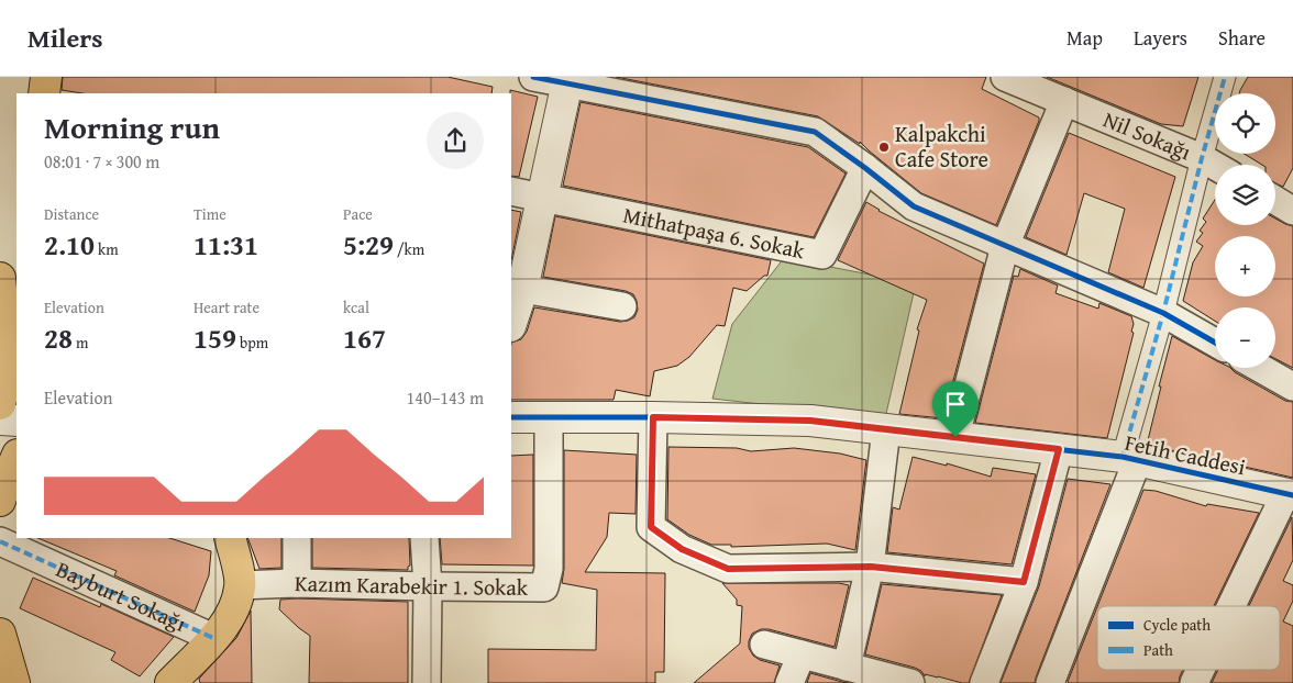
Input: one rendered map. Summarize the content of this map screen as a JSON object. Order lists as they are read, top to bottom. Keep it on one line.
{"streets":{"street":["Nil Sokağı","Mithatpaşa 6. Sokak","Fetih Caddesi","Kazım Karabekir 1. Sokak","Bayburt Sokağı"]},"crossings":[["Fetih Caddesi","Kazım Karabekir 1. Sokak"]],"places":["Kalpakchi Cafe Store"],"legend":["Cycle path","Path"],"page":{"header":"Milers","nav":["Map","Layers","Share"],"map_buttons":["+","−"],"heading":["Morning run","08:01 · 7 × 300 m"],"stats":[["Distance","2.10 km"],["Time","11:31"],["Pace","5:29 /km"],["Elevation","28 m"],["Heart rate","159 bpm"],["kcal","167"]],"chart":["Elevation","140–143 m"]}}
